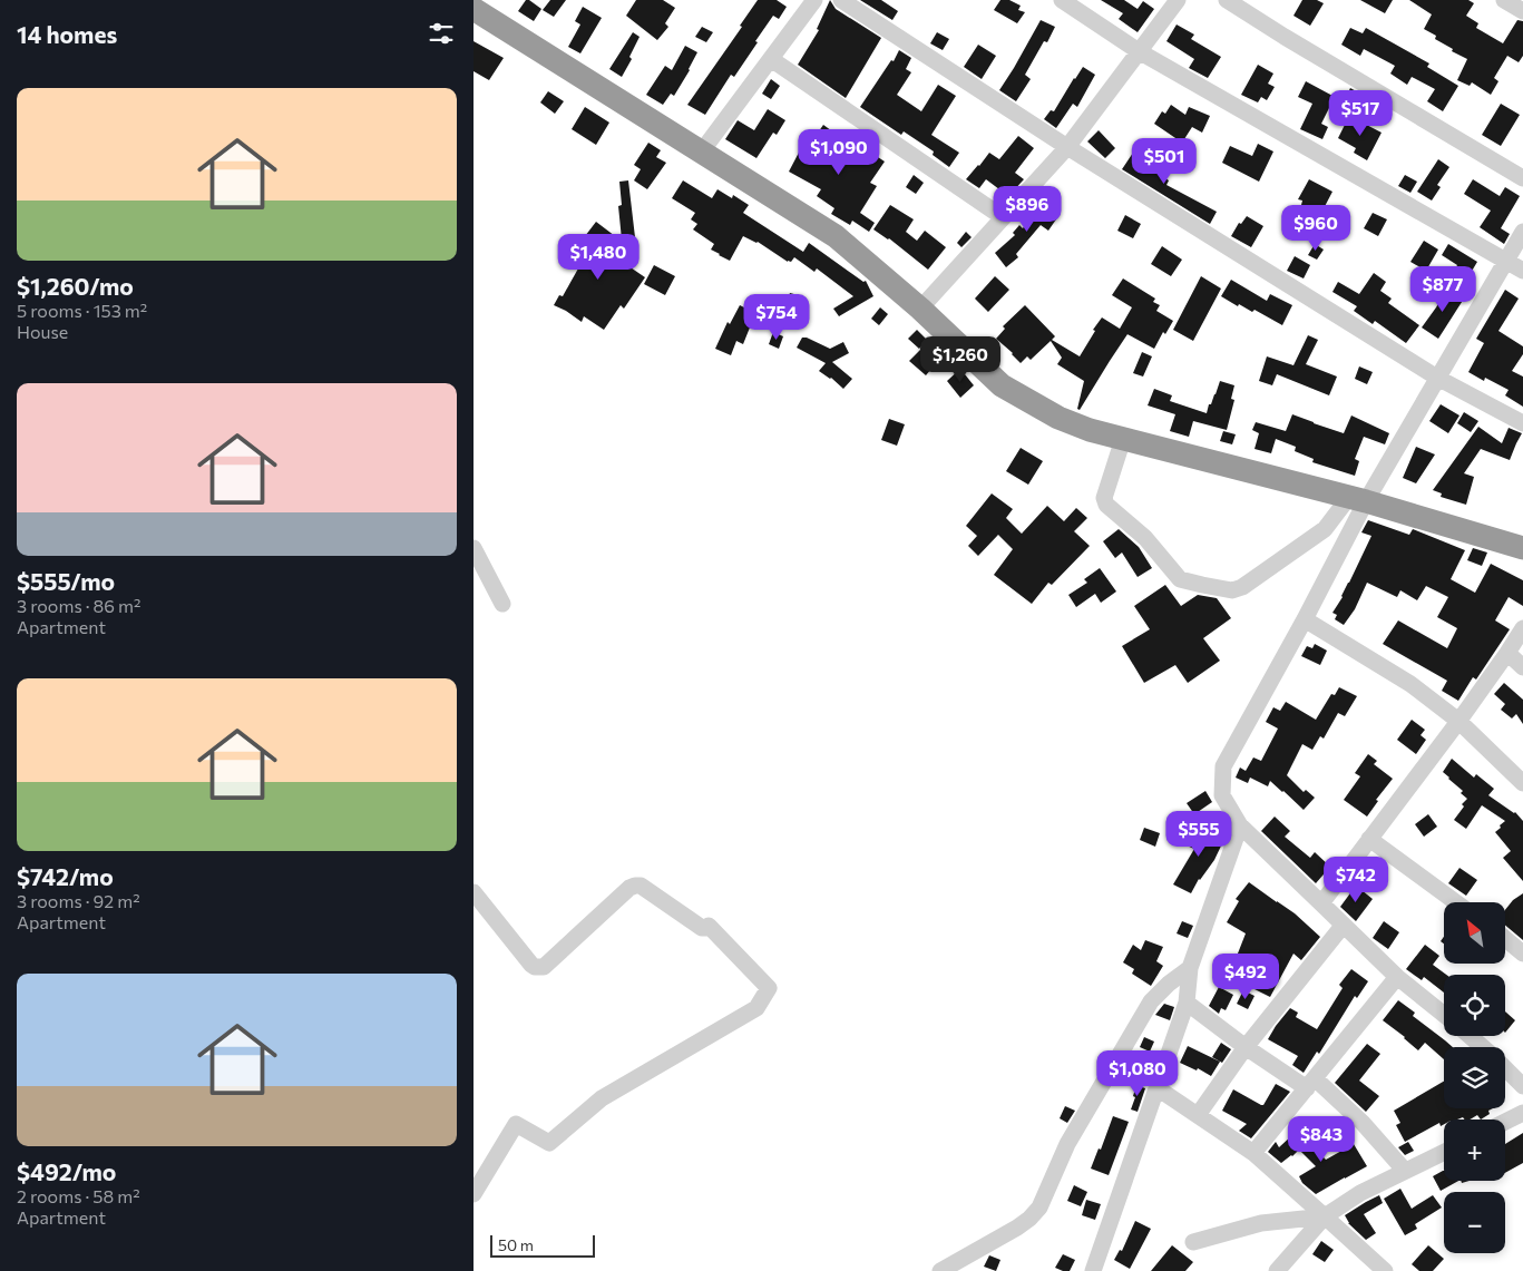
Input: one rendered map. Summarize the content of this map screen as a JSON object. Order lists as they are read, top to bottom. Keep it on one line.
{"scale_bar":"50 m","north":"top left","page":{"heading":"14 homes","list":[{"name":"$1,260/mo","note":"5 rooms · 153 m² · House"},{"name":"$555/mo","note":"3 rooms · 86 m² · Apartment"},{"name":"$742/mo","note":"3 rooms · 92 m² · Apartment"},{"name":"$492/mo","note":"2 rooms · 58 m² · Apartment"}],"price":["$517","$1,090","$501","$896","$960","$1,480","$877","$754","$1,260","$555","$742","$492","$1,080","$843"],"map_buttons":["+","−"],"scale":"50 m"}}
